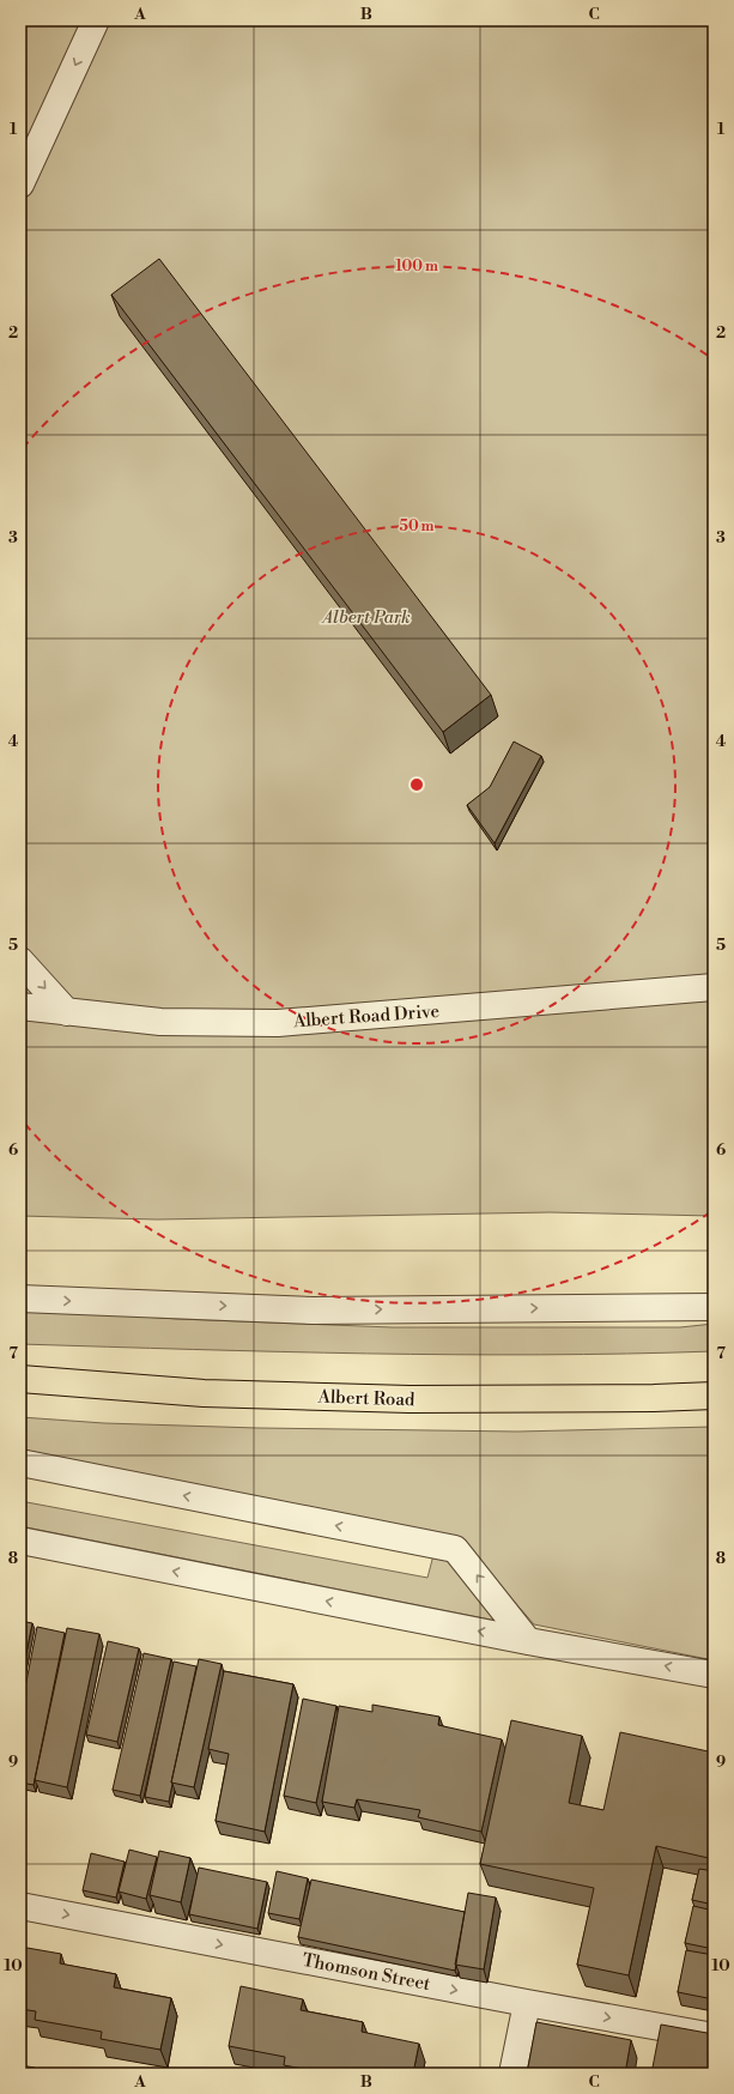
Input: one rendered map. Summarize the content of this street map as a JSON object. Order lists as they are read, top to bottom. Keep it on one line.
{"streets":{"main road":["Albert Road"],"street":["Albert Road Drive","Thomson Street"]},"one_way":["Thomson Street"],"parks":["Albert Park"],"grid":{"columns":["A","B","C"],"rows":["1","2","3","4","5","6","7","8","9","10"]},"rings":["100 m","50 m"]}
